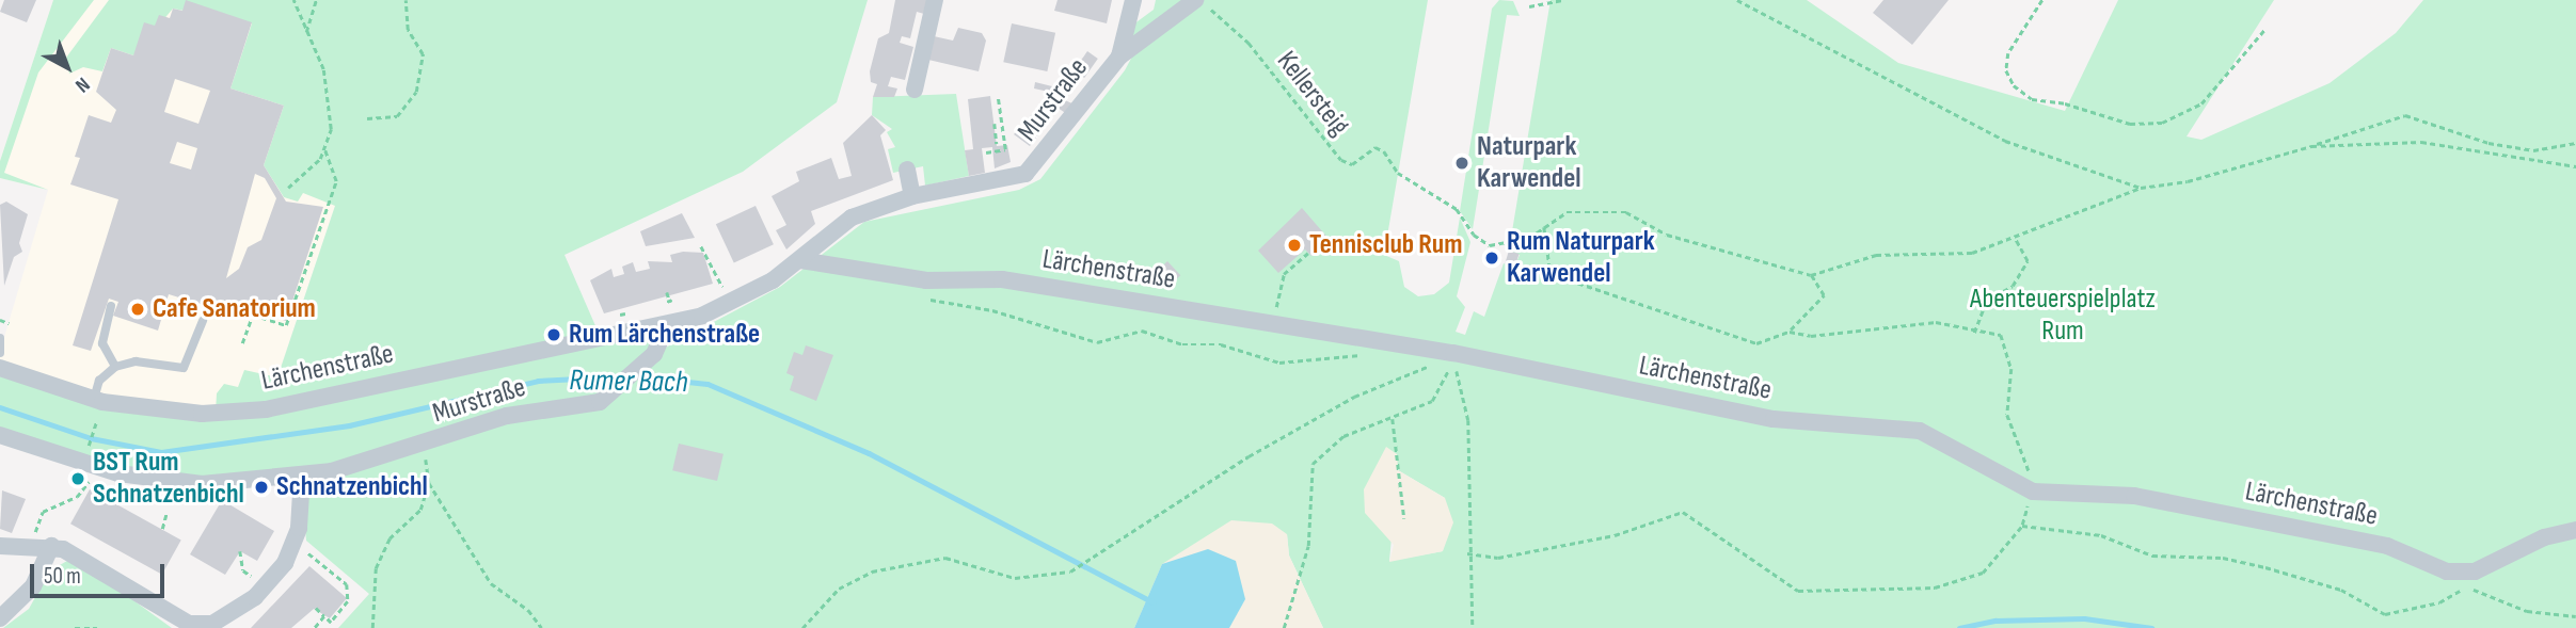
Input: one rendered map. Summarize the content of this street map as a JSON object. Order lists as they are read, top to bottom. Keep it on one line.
{"streets":{"street":["Murstraße","Lärchenstraße"],"path":["Kellersteig"]},"crossings":[["Kellersteig","Murstraße"],["Murstraße","Lärchenstraße"]],"water":["Rumer Bach"],"parks":["Abenteuerspielplatz Rum"],"places":["Naturpark Karwendel","Tennisclub Rum","Rum Naturpark Karwendel","Cafe Sanatorium","Rum Lärchenstraße","BST Rum Schnatzenbichl","Schnatzenbichl"],"scale_bar":"50 m","north":"bottom right"}
